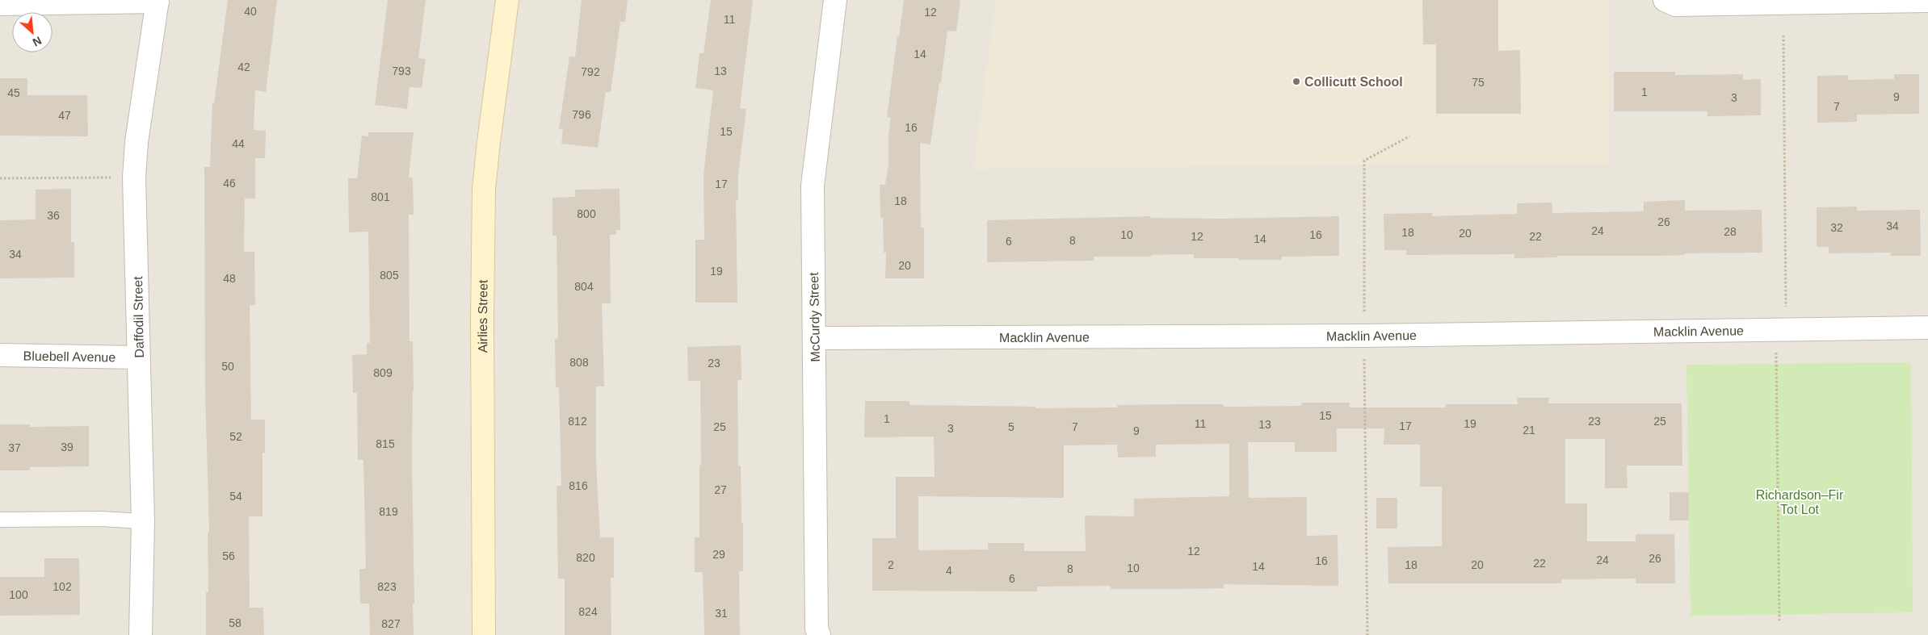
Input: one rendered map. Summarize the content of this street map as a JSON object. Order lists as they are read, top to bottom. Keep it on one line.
{"streets":{"street":["Daffodil Street","Airlies Street","McCurdy Street","Macklin Avenue","Bluebell Avenue"]},"crossings":[["Daffodil Street","Bluebell Avenue"],["McCurdy Street","Macklin Avenue"]],"parks":["Richardson–Fir Tot Lot"],"places":["Collicutt School"],"house_numbers":["40","12","11","14","42","793","13","792","75","1","45","9","3","7","796","47","16","15","44","46","17","801","18","800","36","26","34","32","24","28","18","20","10","16","12","22","14","8","6","34","20","19","805","48","804","808","23","50","809","15","1","812","23","25","11","19","13","17","25","5","7","3","21","9","52","815","39","37","816","27","54","819","12","29","56","820","26","24","16","22","2","18","20","14","10","8","4","6","102","823","100","824","31","58","827"],"north":"bottom right"}
